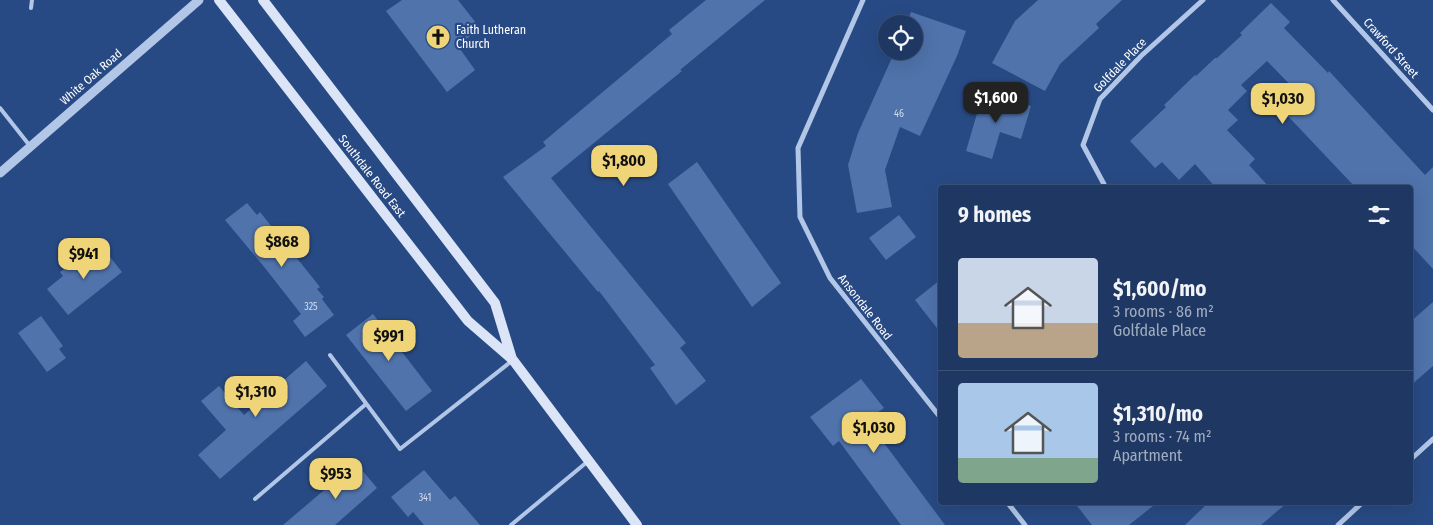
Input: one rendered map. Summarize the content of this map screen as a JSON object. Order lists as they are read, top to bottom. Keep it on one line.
{"streets":{"main road":["Southdale Road East"],"street":["Crawford Street","Golfdale Place","White Oak Road","Ansondale Road"]},"places":{"church":["Faith Lutheran Church"]},"house_numbers":["46","325","341"],"page":{"price":["$1,600","$1,030","$1,800","$868","$941","$991","$1,310","$1,030","$953"],"heading":"9 homes","list":[{"name":"$1,600/mo","note":"3 rooms · 86 m² · Golfdale Place"},{"name":"$1,310/mo","note":"3 rooms · 74 m² · Apartment"}]}}
